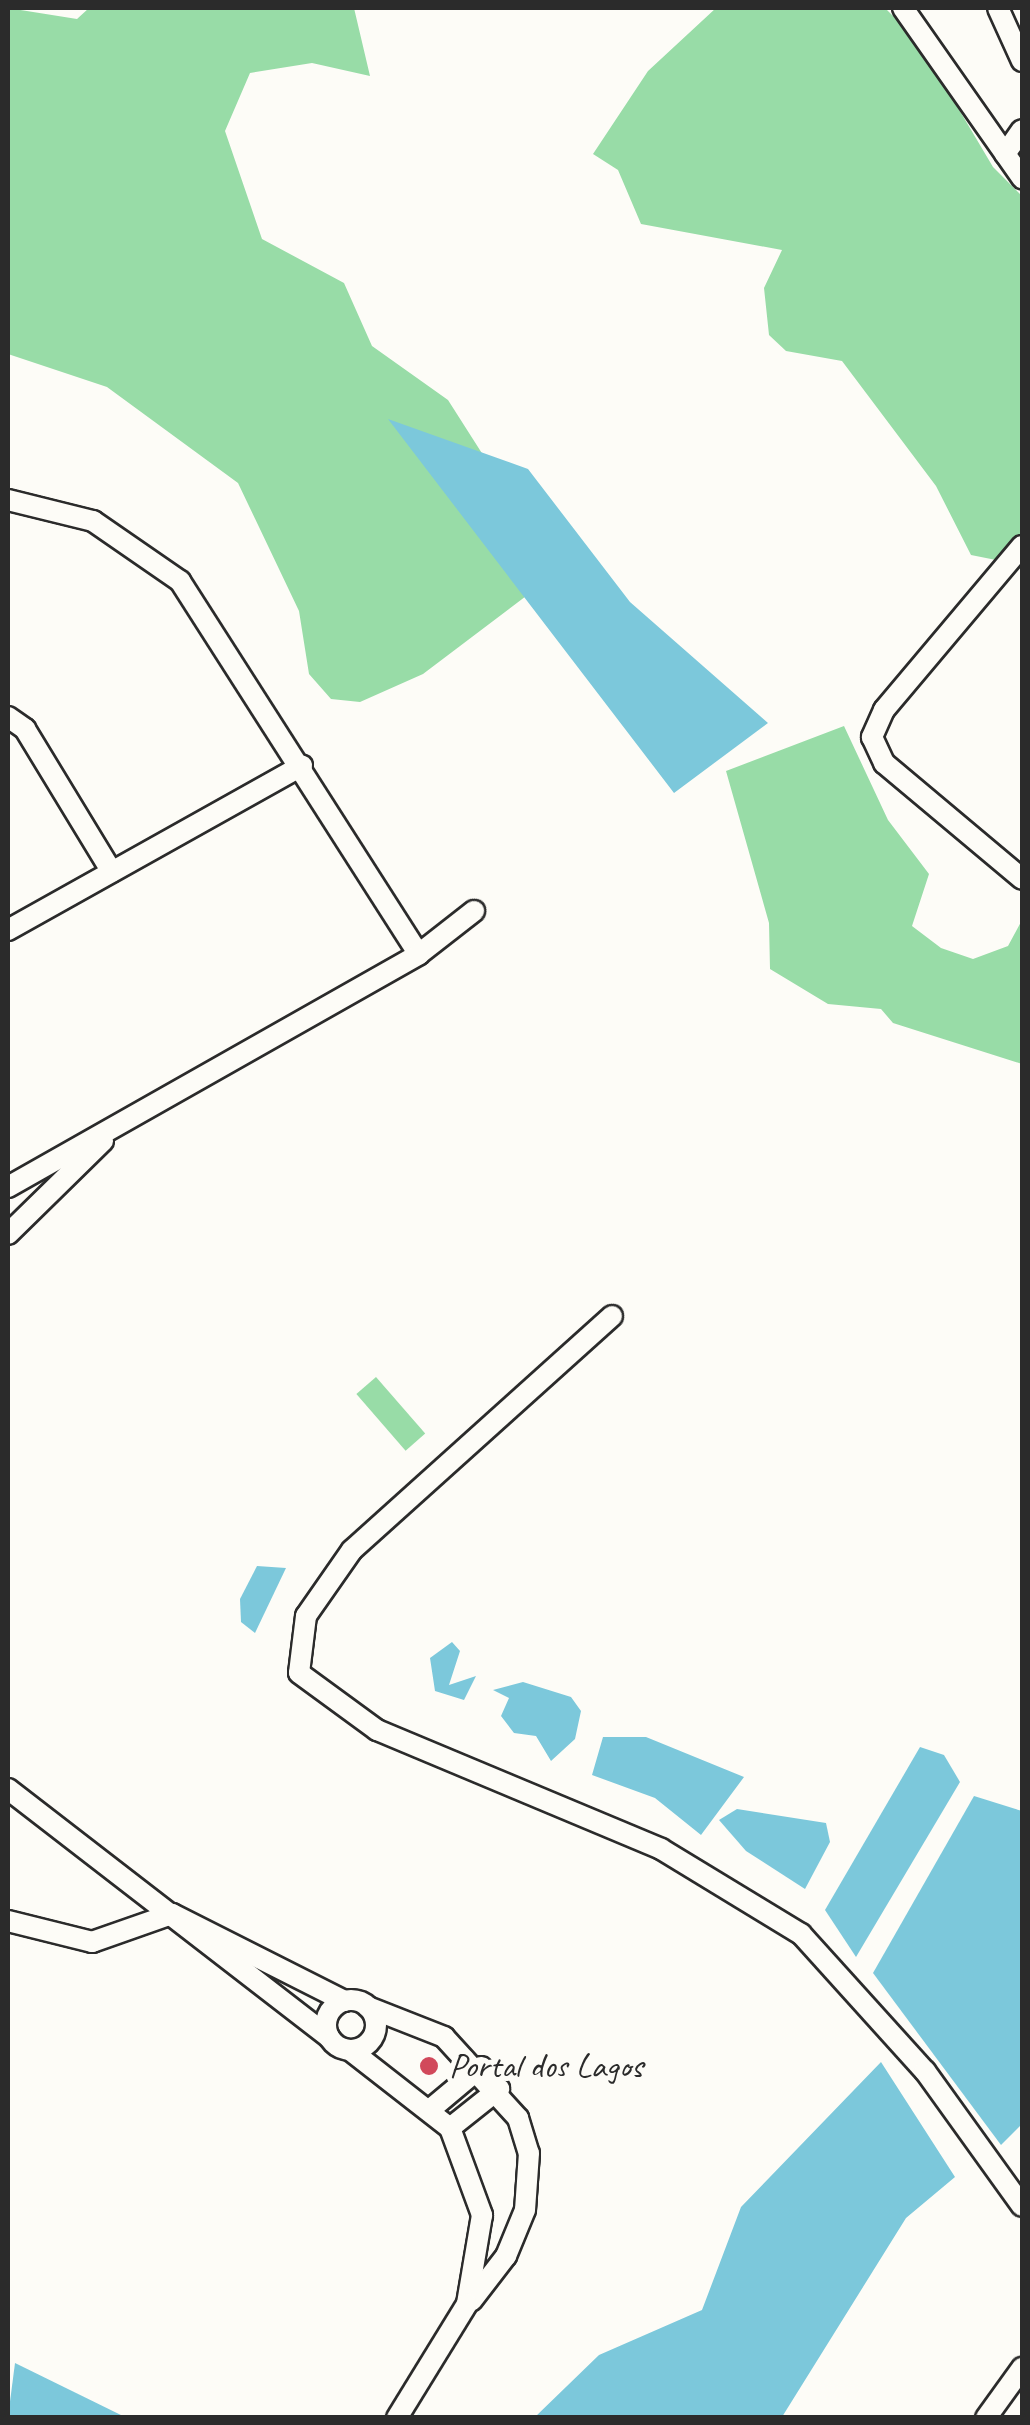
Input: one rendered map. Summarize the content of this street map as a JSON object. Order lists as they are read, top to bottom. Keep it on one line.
{"places":["Portal dos Lagos"]}
